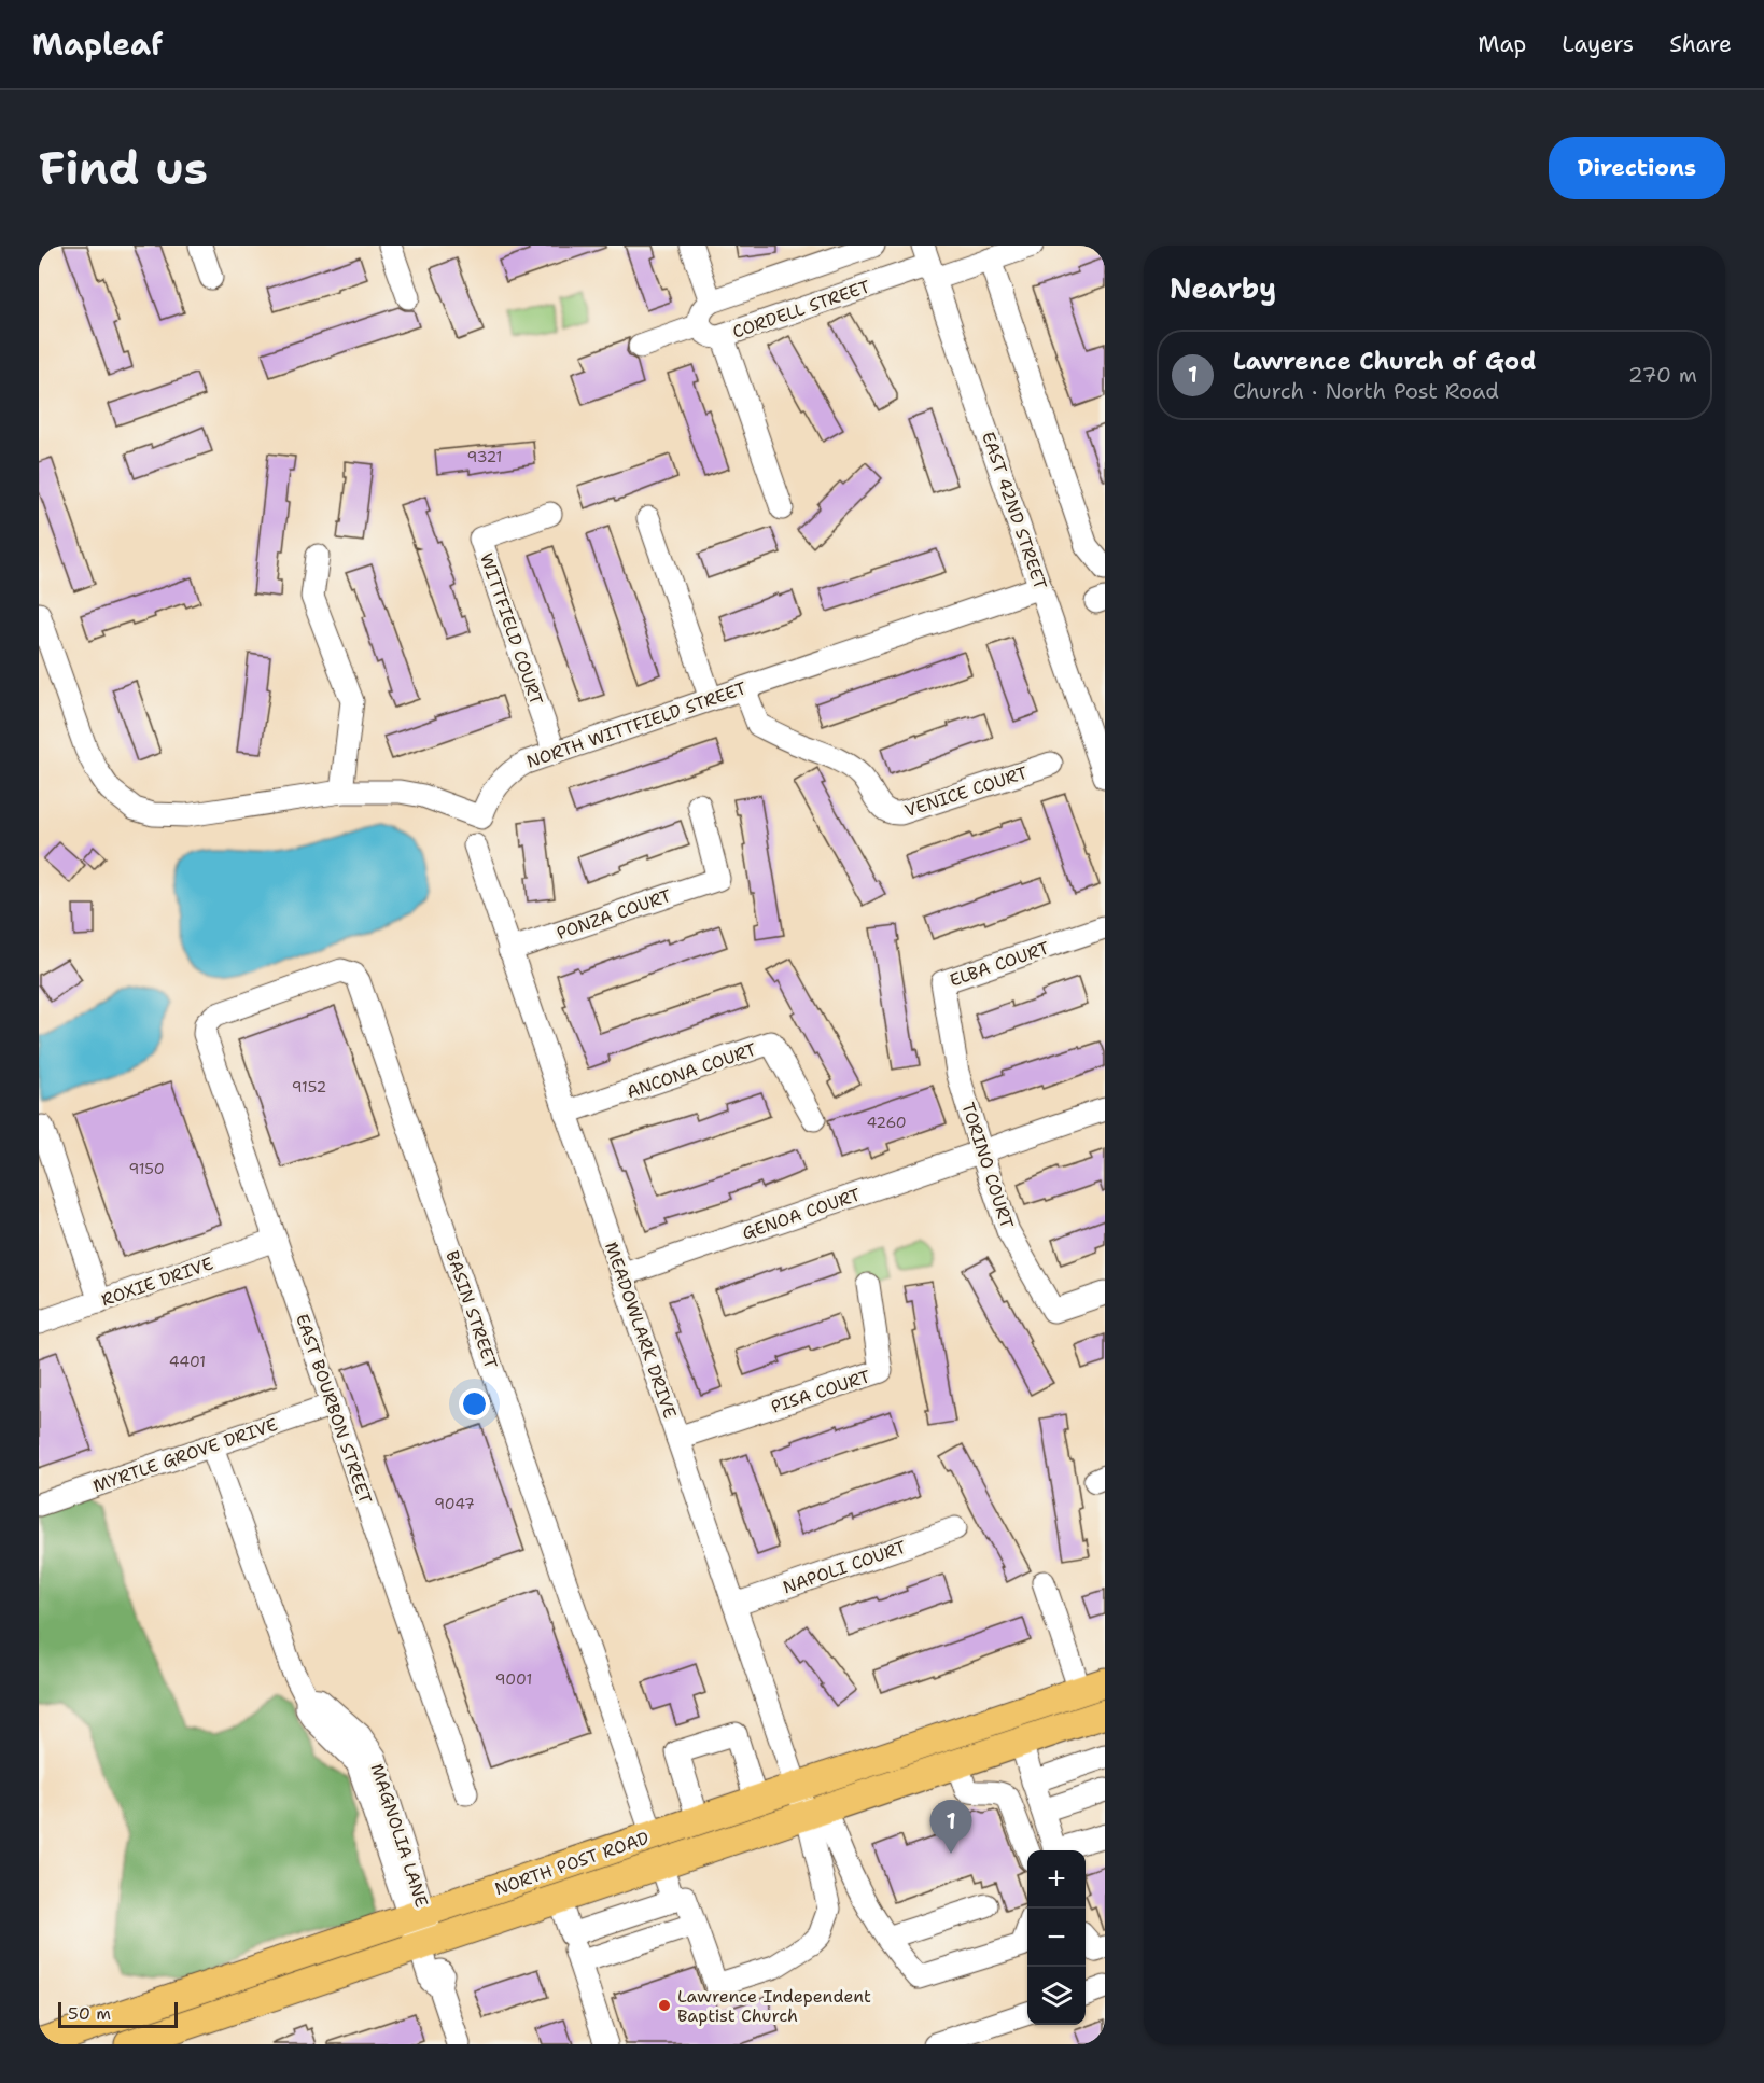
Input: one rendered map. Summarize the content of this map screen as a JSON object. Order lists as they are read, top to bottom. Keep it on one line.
{"streets":{"main road":["NORTH POST ROAD"],"street":["CORDELL STREET","EAST 42ND STREET","WITTFIELD COURT","NORTH WITTFIELD STREET","VENICE COURT","PONZA COURT","ELBA COURT","ANCONA COURT","TORINO COURT","GENOA COURT","ROXIE DRIVE","BASIN STREET","MEADOWLARK DRIVE","PISA COURT","EAST BOURBON STREET","MYRTLE GROVE DRIVE","NAPOLI COURT","MAGNOLIA LANE"]},"crossings":[["CORDELL STREET","EAST 42ND STREET"],["EAST 42ND STREET","NORTH WITTFIELD STREET"],["WITTFIELD COURT","NORTH WITTFIELD STREET"],["NORTH WITTFIELD STREET","VENICE COURT"],["PONZA COURT","MEADOWLARK DRIVE"],["ELBA COURT","TORINO COURT"],["ANCONA COURT","MEADOWLARK DRIVE"],["TORINO COURT","GENOA COURT"],["GENOA COURT","MEADOWLARK DRIVE"],["ROXIE DRIVE","EAST BOURBON STREET"],["BASIN STREET","EAST BOURBON STREET"],["BASIN STREET","NORTH POST ROAD"],["MEADOWLARK DRIVE","PISA COURT"],["MEADOWLARK DRIVE","NAPOLI COURT"],["MEADOWLARK DRIVE","NORTH POST ROAD"],["EAST BOURBON STREET","MYRTLE GROVE DRIVE"],["MYRTLE GROVE DRIVE","MAGNOLIA LANE"],["MAGNOLIA LANE","NORTH POST ROAD"]],"places":["Lawrence Independent Baptist Church"],"house_numbers":["9321","9152","4260","9150","4401","9047","9001"],"scale_bar":"50 m","page":{"header":"Mapleaf","nav":["Map","Layers","Share"],"buttons":"Directions","title":"Find us","heading":"Nearby","list":[{"mark":"1","name":"Lawrence Church of God","note":"Church · North Post Road","value":"270 m"}],"pins":"1","map_buttons":["+","−"],"scale":"50 m"}}
